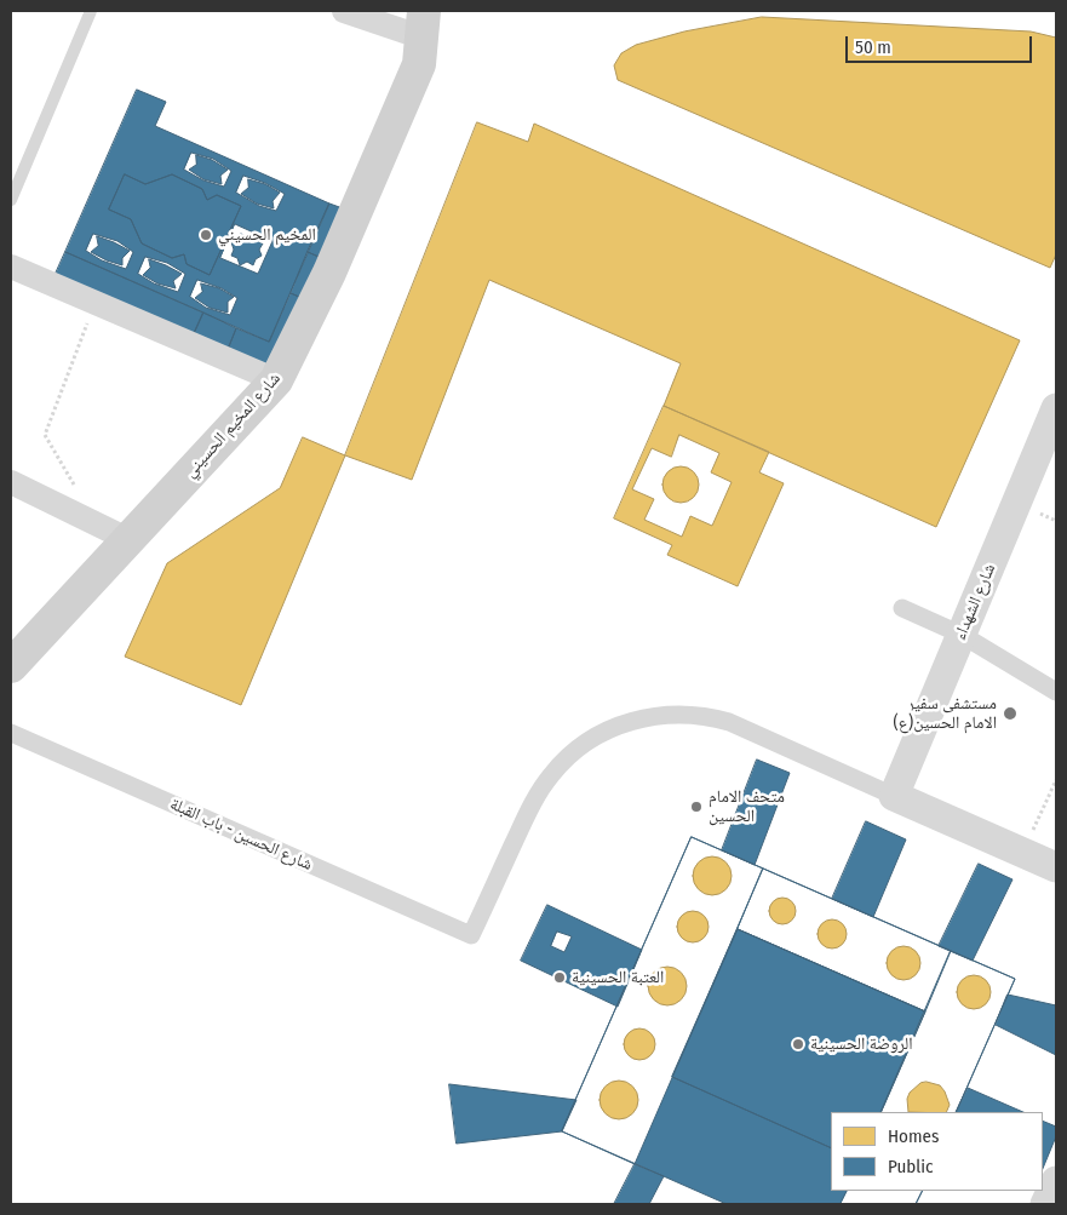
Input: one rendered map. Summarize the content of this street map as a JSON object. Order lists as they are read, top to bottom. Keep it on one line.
{"streets":{"main road":["شارع المخيم الحسيني"],"street":["شارع الشهداء","شارع الحسين - باب القبلة"]},"crossings":[["شارع الشهداء","شارع الحسين - باب القبلة"]],"places":["المخيم الحسيني","مستشفى سفير الامام الحسين(ع)","متحف الامام الحسين","العتبة الحسينية","الروضة الحسينية"],"legend":["Homes","Public"],"scale_bar":"50 m"}
